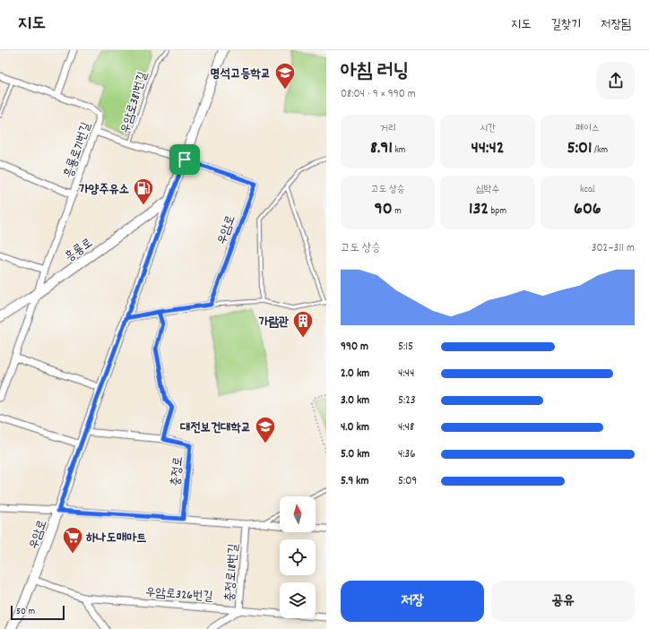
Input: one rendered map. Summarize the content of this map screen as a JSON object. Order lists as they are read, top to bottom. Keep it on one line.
{"streets":{"main road":["우암로","흥룡로"],"street":["흥룡로71번길","충정로","충정로18번길","우암로326번길"],"lane":["우암로381번길"]},"crossings":[["우암로381번길","우암로"],["흥룡로71번길","우암로"],["흥룡로71번길","흥룡로"],["우암로","흥룡로"],["우암로","충정로"],["우암로","우암로326번길"],["충정로18번길","우암로326번길"]],"places":{"school or university":["명석고등학교","대전보건대학교"],"fuel station":["가양주유소"],"building":["가람관"],"supermarket":["하나도매마트"]},"scale_bar":"50 m","north":"top","page":{"header":"지도","nav":["지도","길찾기","저장됨"],"heading":["아침 러닝","08:04 · 9 × 990 m"],"stats":[["거리","8.91 km"],["시간","44:42"],["페이스","5:01 /km"],["고도 상승","90 m"],["심박수","132 bpm"],["kcal","606"]],"chart":["고도 상승","302–311 m"],"list":[{"name":"990 m","note":"5:15"},{"name":"2.0 km","note":"4:44"},{"name":"3.0 km","note":"5:23"},{"name":"4.0 km","note":"4:48"},{"name":"5.0 km","note":"4:36"},{"name":"5.9 km","note":"5:09"}],"buttons":["저장","공유"],"scale":"50 m"}}
